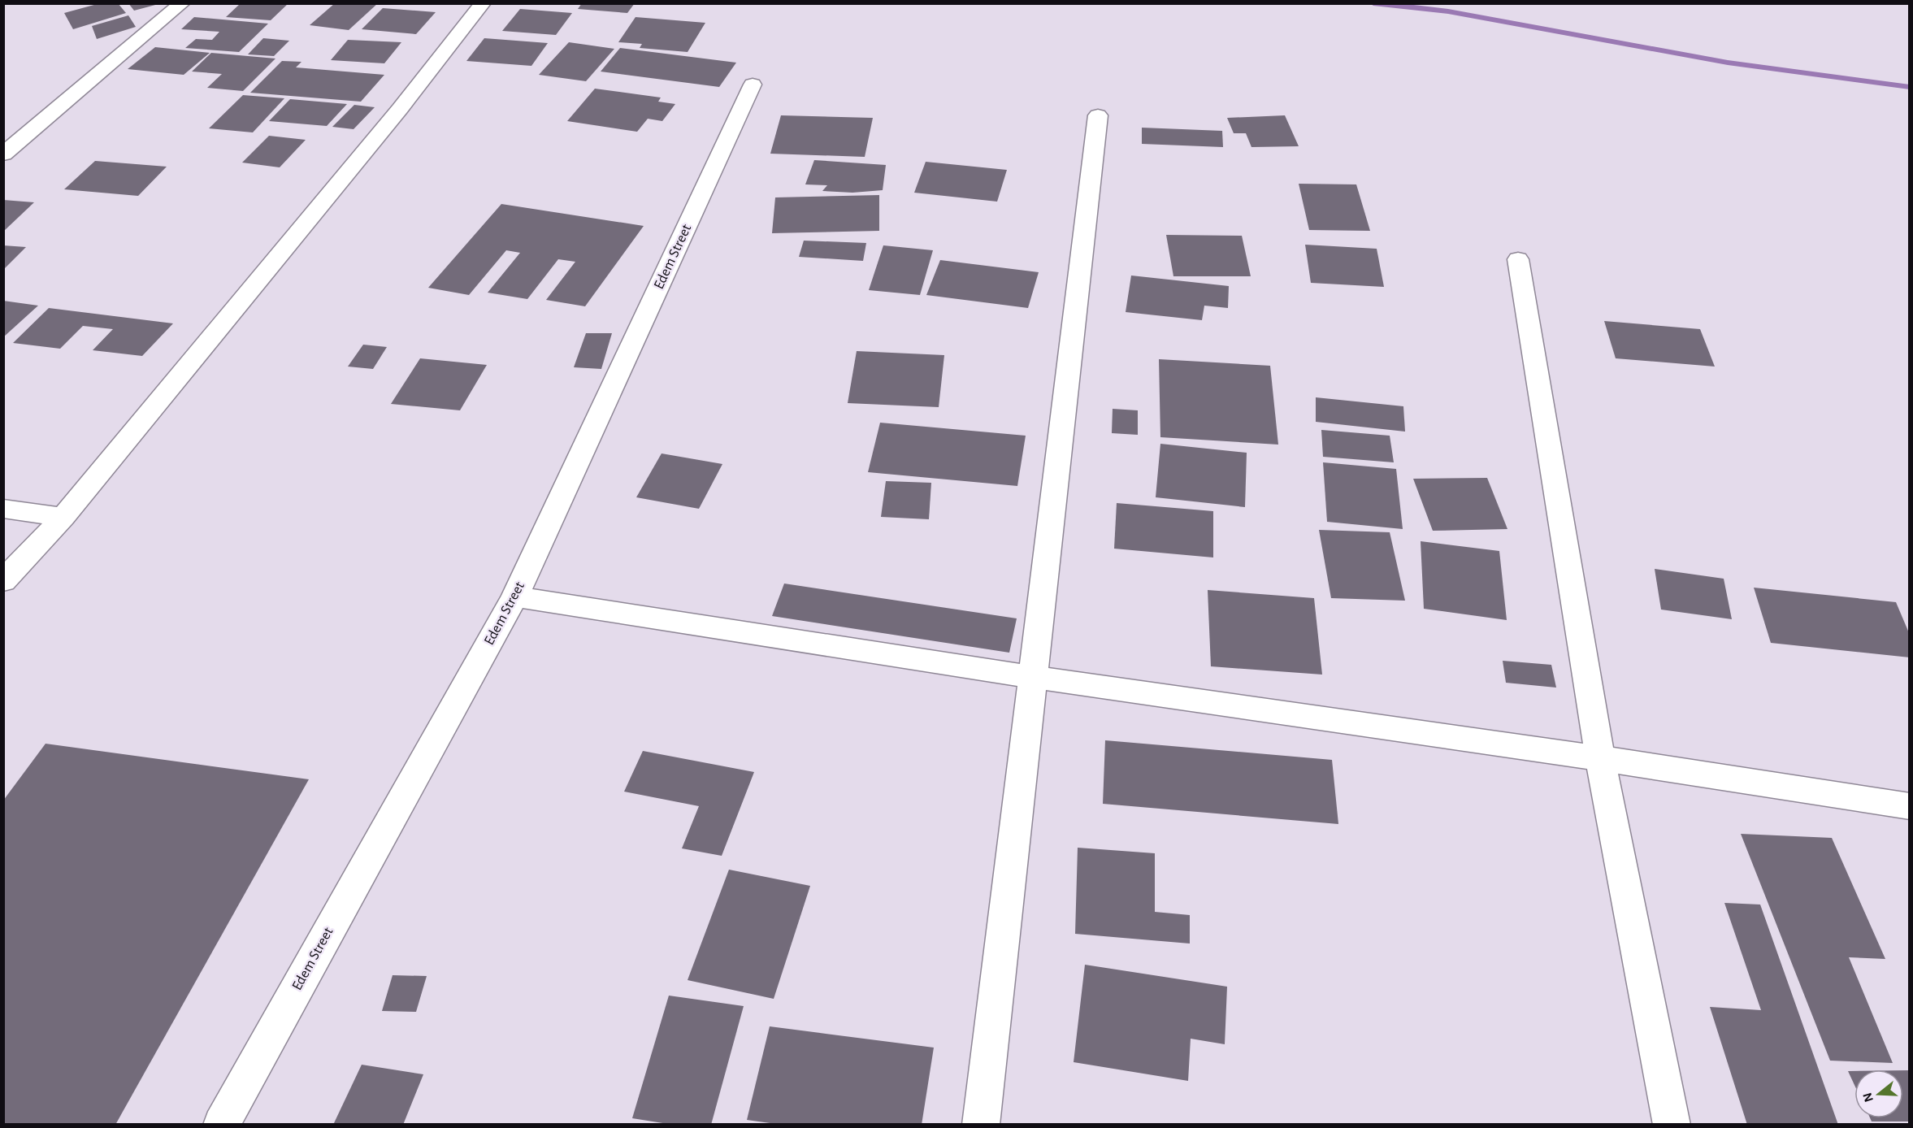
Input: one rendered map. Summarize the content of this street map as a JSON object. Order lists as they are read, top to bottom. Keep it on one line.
{"streets":{"street":["Edem Street"]},"north":"left"}
